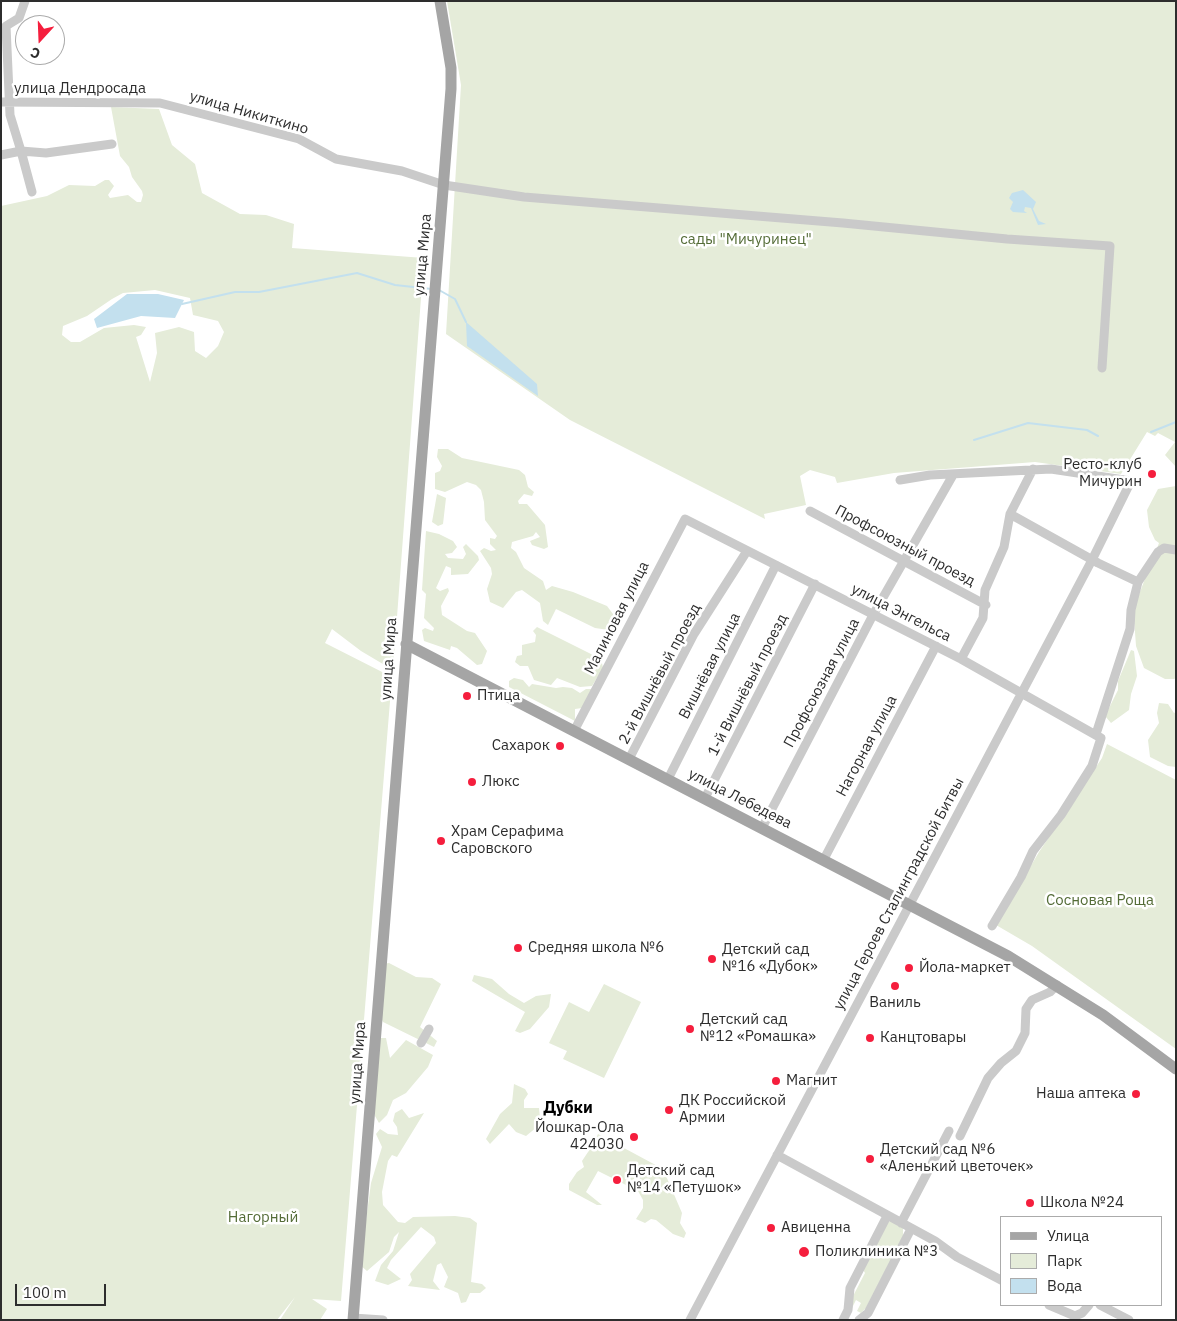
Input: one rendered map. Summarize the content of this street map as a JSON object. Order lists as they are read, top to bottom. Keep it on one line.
{"streets":{"main road":["улица Мира","улица Лебедева"],"street":["улица Дендросада","улица Никиткино","Профсоюзный проезд","улица Энгельса","Малиновая улица","Вишнёвая улица","2-й Вишнёвый проезд","Профсоюзная улица","1-й Вишнёвый проезд","Нагорная улица","улица Героев Сталинградской Битвы"]},"crossings":[["улица Дендросада","улица Никиткино"],["улица Никиткино","улица Мира"],["улица Мира","улица Лебедева"],["Профсоюзный проезд","Профсоюзная улица"],["улица Энгельса","Малиновая улица"],["улица Энгельса","Вишнёвая улица"],["улица Энгельса","2-й Вишнёвый проезд"],["улица Энгельса","Профсоюзная улица"],["улица Энгельса","1-й Вишнёвый проезд"],["улица Энгельса","Нагорная улица"],["улица Энгельса","улица Героев Сталинградской Битвы"],["Малиновая улица","улица Лебедева"],["Вишнёвая улица","улица Лебедева"],["2-й Вишнёвый проезд","улица Лебедева"],["Профсоюзная улица","улица Лебедева"],["1-й Вишнёвый проезд","улица Лебедева"],["Нагорная улица","улица Лебедева"],["улица Лебедева","улица Героев Сталинградской Битвы"]],"districts":["Дубки"],"parks":["сады \"Мичуринец\"","Сосновая Роща","Нагорный"],"places":["Ресто-клуб Мичурин","Птица","Сахарок","Люкс","Храм Серафима Саровского","Средняя школа №6","Детский сад №16 «Дубок»","Йола-маркет","Ваниль","Детский сад №12 «Ромашка»","Канцтовары","Магнит","Наша аптека","ДК Российской Армии","Йошкар-Ола 424030","Детский сад №6 «Аленький цветочек»","Детский сад №14 «Петушок»","Школа №24","Авиценна","Поликлиника №3"],"legend":["Улица","Парк","Вода"],"scale_bar":"100 m","north":"bottom"}
